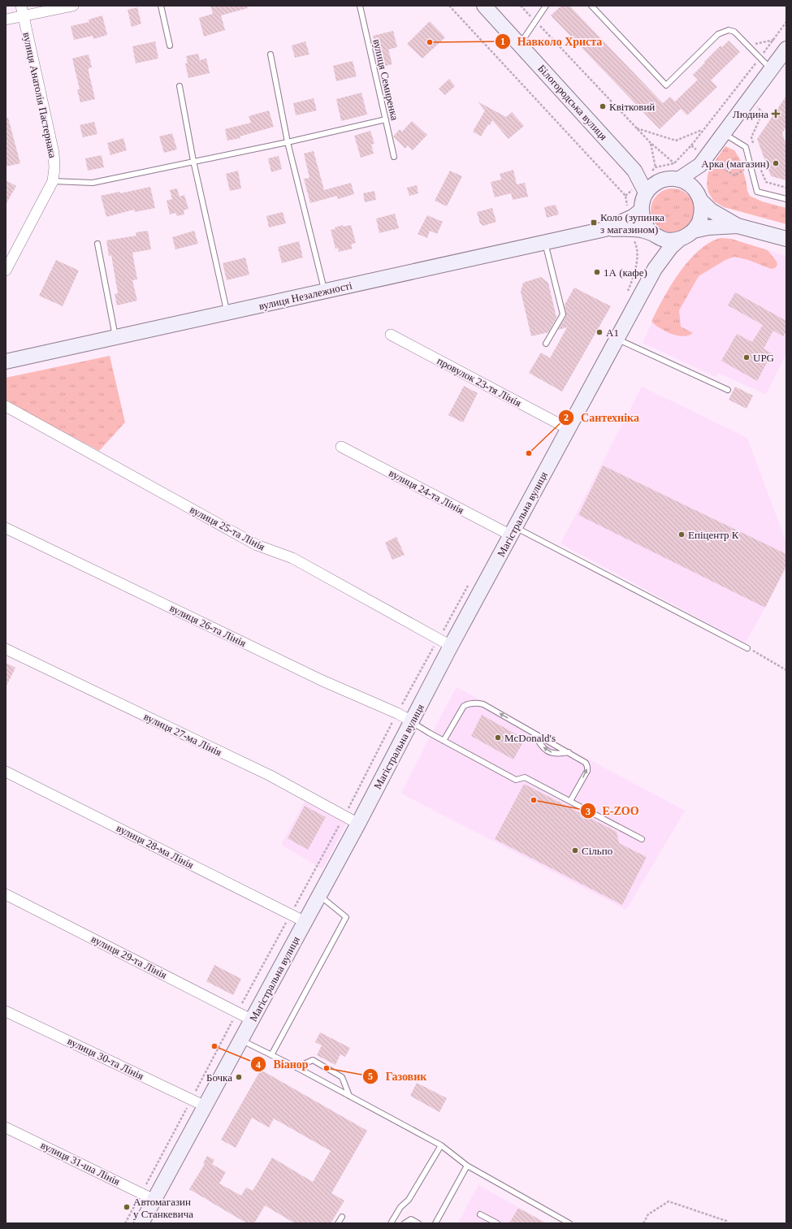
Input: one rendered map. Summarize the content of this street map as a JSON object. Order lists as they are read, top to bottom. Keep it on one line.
{"streets":{"main road":["Білогородська вулиця","вулиця Незалежності","Магістральна вулиця"],"street":["вулиця Анатолія Пастернака","провулок 23-тя Лінія","вулиця 24-та Лінія","вулиця 25-та Лінія","вулиця 26-та Лінія","вулиця 27-ма Лінія","вулиця 28-ма Лінія","вулиця 29-та Лінія","вулиця 30-та Лінія","вулиця 31-ша Лінія"],"lane":["вулиця Семиренка"]},"crossings":[["провулок 23-тя Лінія","Магістральна вулиця"],["вулиця 24-та Лінія","Магістральна вулиця"],["Магістральна вулиця","вулиця 25-та Лінія"],["Магістральна вулиця","вулиця 26-та Лінія"],["Магістральна вулиця","вулиця 27-ма Лінія"],["Магістральна вулиця","вулиця 28-ма Лінія"],["Магістральна вулиця","вулиця 29-та Лінія"],["Магістральна вулиця","вулиця 30-та Лінія"],["Магістральна вулиця","вулиця 31-ша Лінія"]],"places":{"other":["Навколо Христа","Квітковий","Арка (магазин)","1А (кафе)","А1","UPG","Сантехніка","Епіцентр К","McDonald's","E-ZOO","Сільпо","Віанор","Газовик","Бочка","Автомагазин у Станкевича"],"health":["Людина"],"transit":["Коло (зупинка з магазином)"]}}
